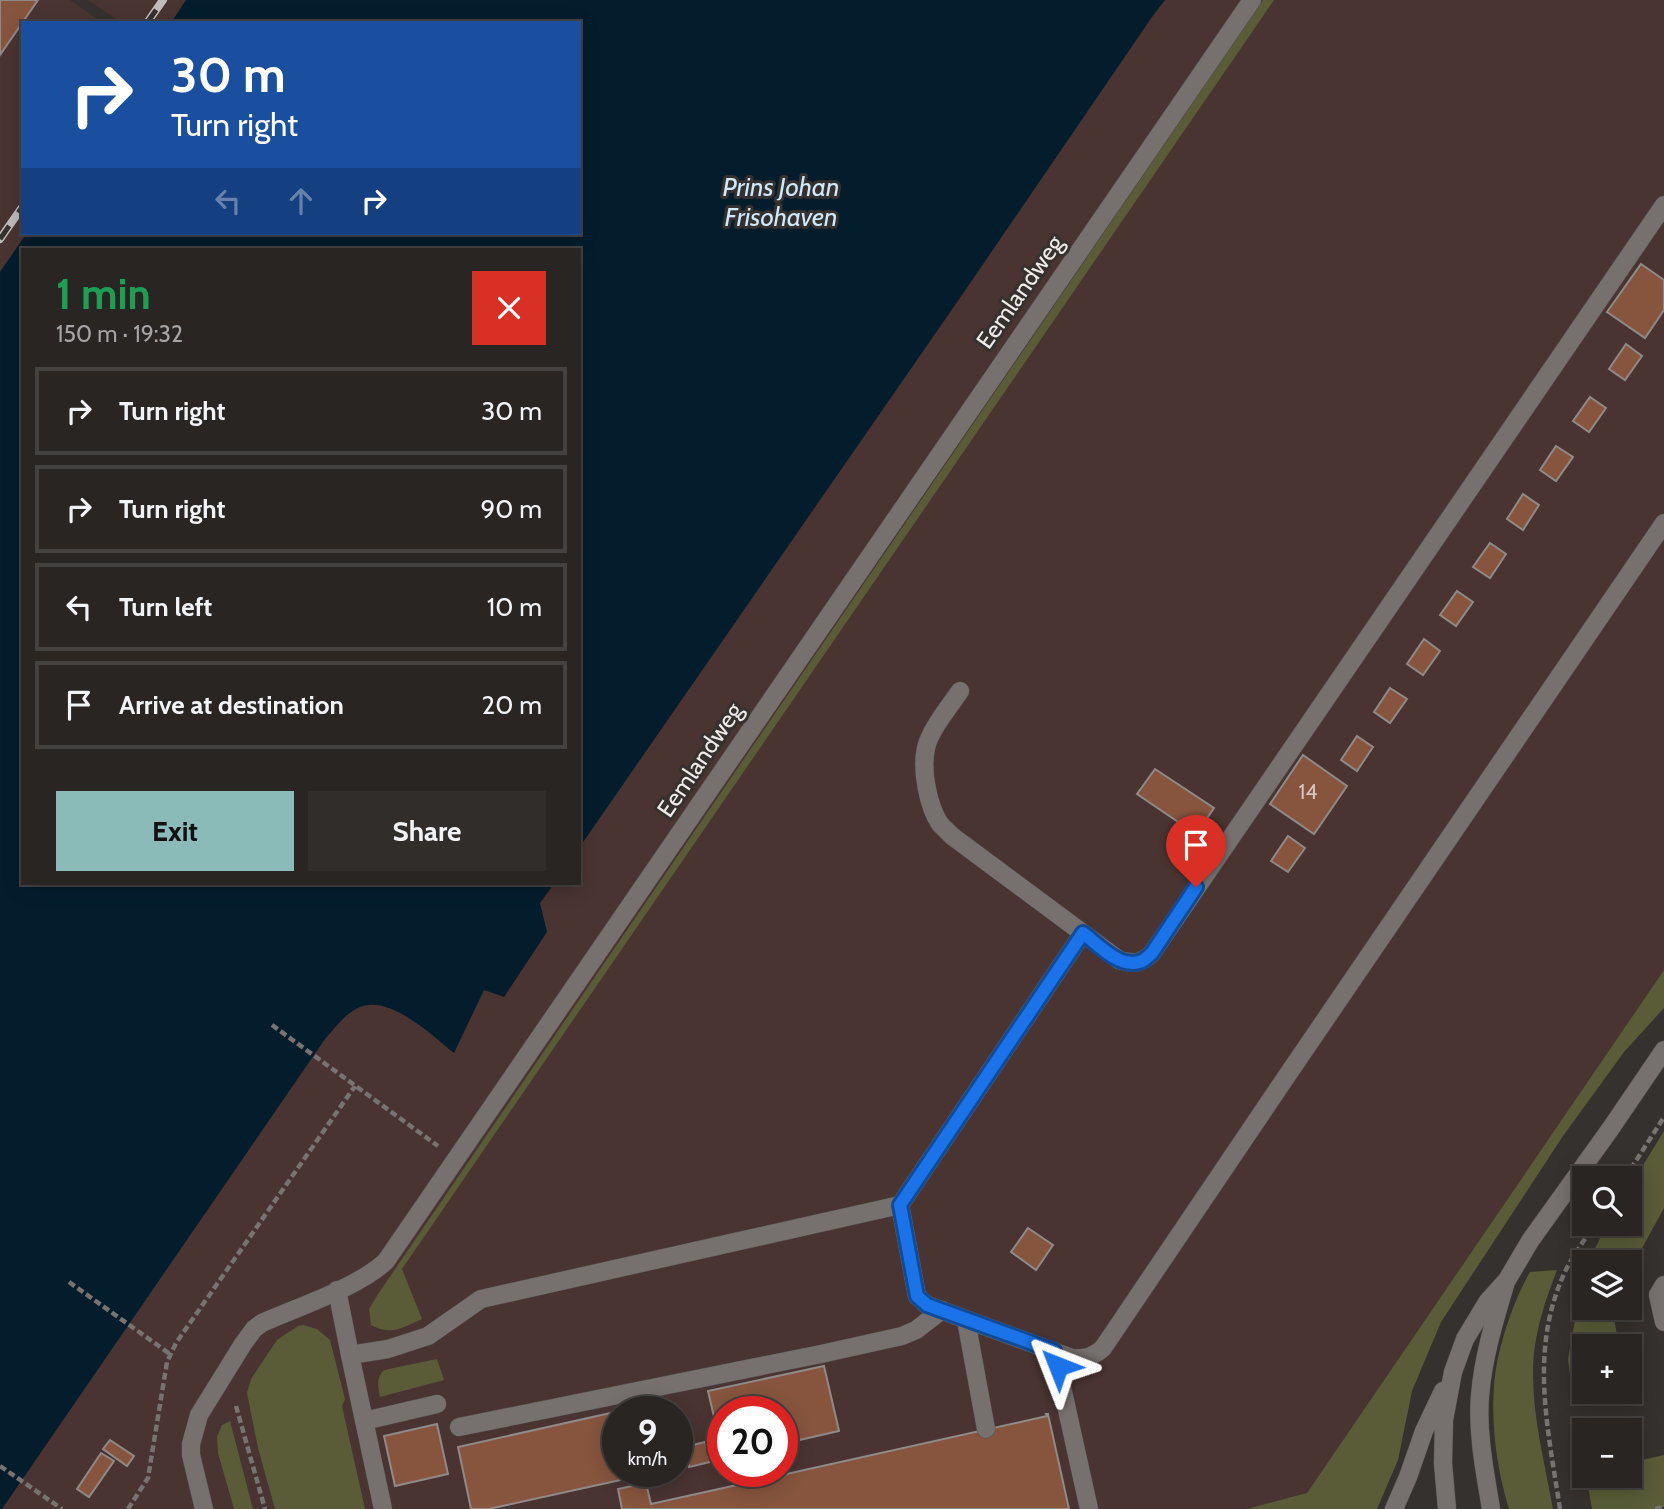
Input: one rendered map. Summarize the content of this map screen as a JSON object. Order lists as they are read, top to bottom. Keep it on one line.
{"streets":{"street":["Eemlandweg"]},"water":["Prins Johan Frisohaven"],"house_numbers":["14"],"page":{"turn":["30 m","Turn right"],"heading":["1 min","150 m · 19:32"],"list":[{"name":"Turn right","value":"30 m"},{"name":"Turn right","value":"90 m"},{"name":"Turn left","value":"10 m"},{"name":"Arrive at destination","value":"20 m"}],"buttons":["Exit","Share"],"map_buttons":["+","−"],"speed":"9 km/h","limit":"20"}}
